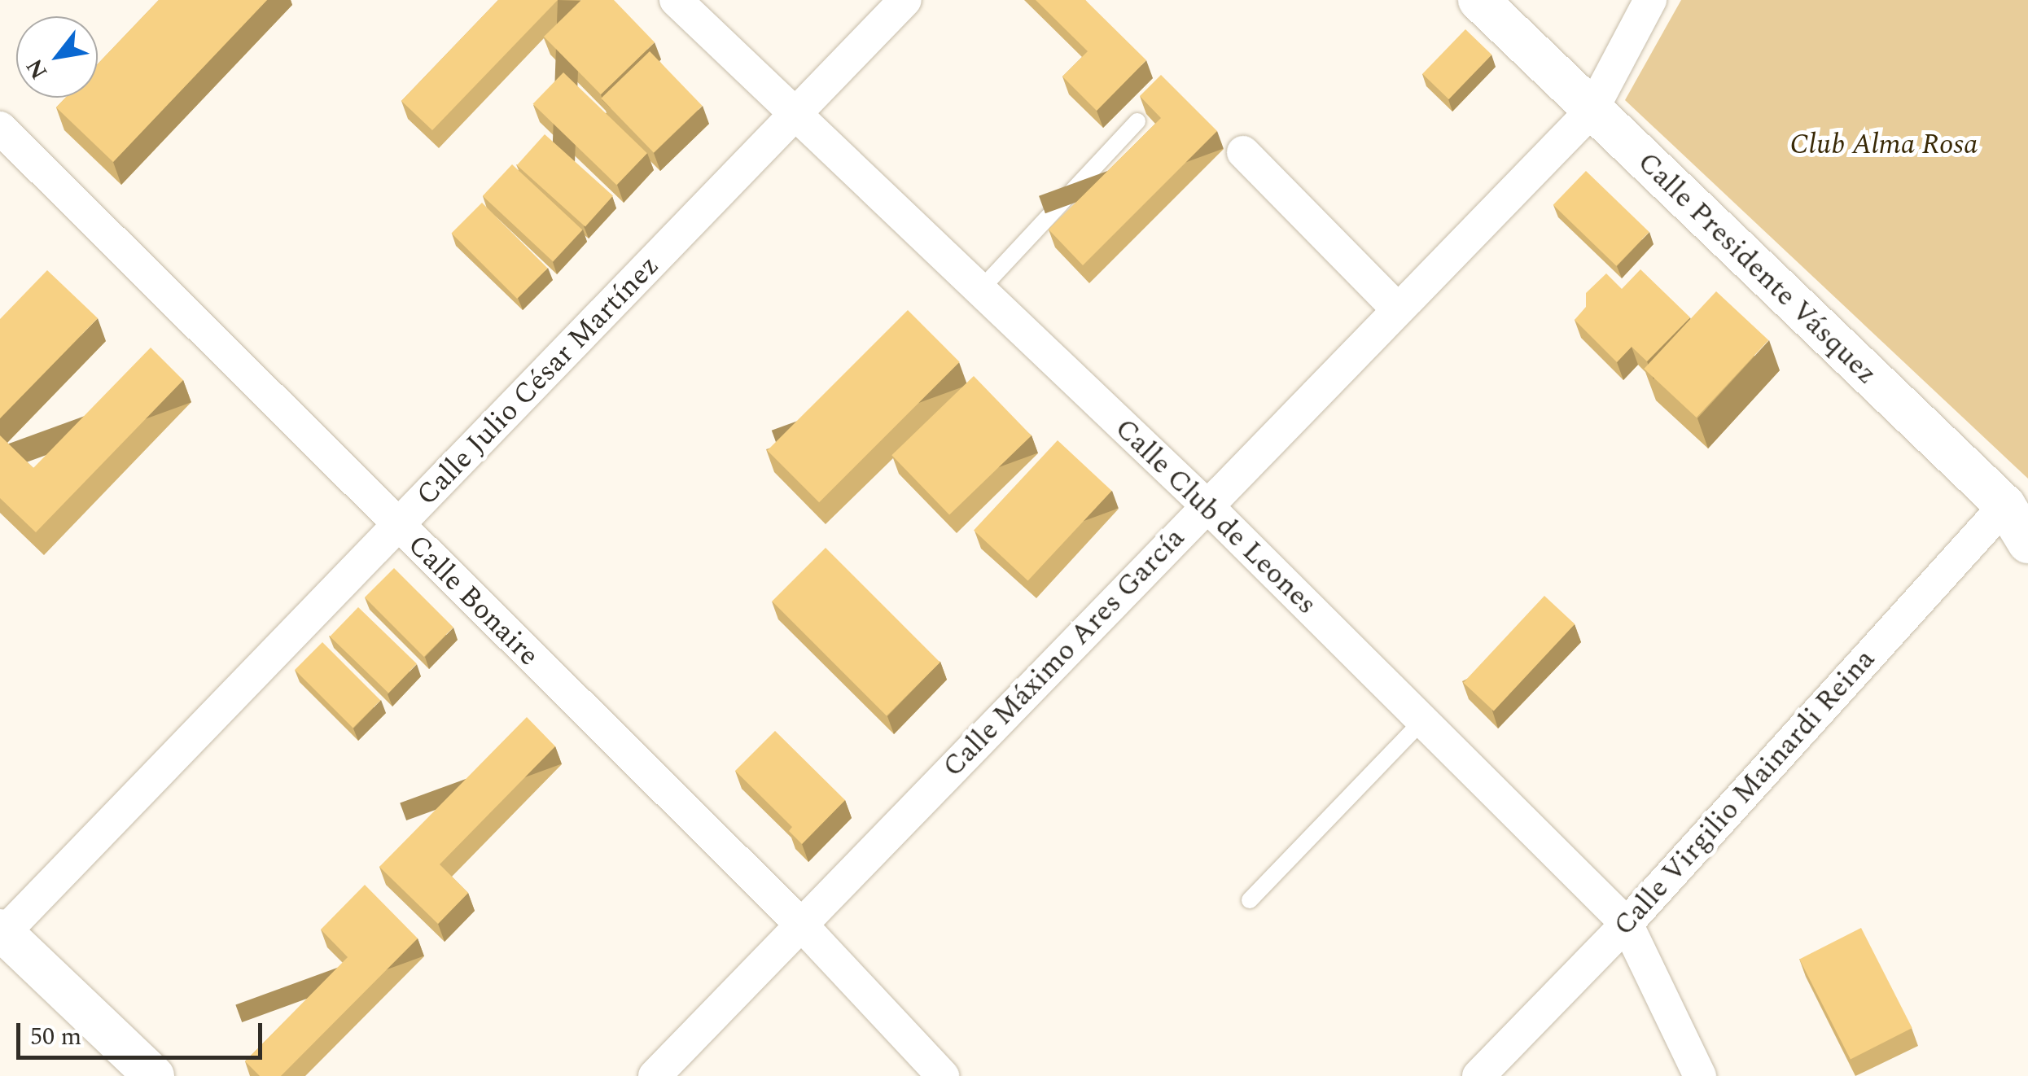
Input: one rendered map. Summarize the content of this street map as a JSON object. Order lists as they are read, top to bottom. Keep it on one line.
{"streets":{"street":["Calle Presidente Vásquez","Calle Julio César Martínez","Calle Club de Leones","Calle Bonaire","Calle Máximo Ares García","Calle Virgilio Mainardi Reina"]},"crossings":[["Calle Presidente Vásquez","Calle Máximo Ares García"],["Calle Presidente Vásquez","Calle Virgilio Mainardi Reina"],["Calle Julio César Martínez","Calle Club de Leones"],["Calle Julio César Martínez","Calle Bonaire"],["Calle Club de Leones","Calle Máximo Ares García"],["Calle Club de Leones","Calle Virgilio Mainardi Reina"],["Calle Bonaire","Calle Máximo Ares García"]],"parks":["Club Alma Rosa"],"scale_bar":"50 m","north":"bottom left"}
